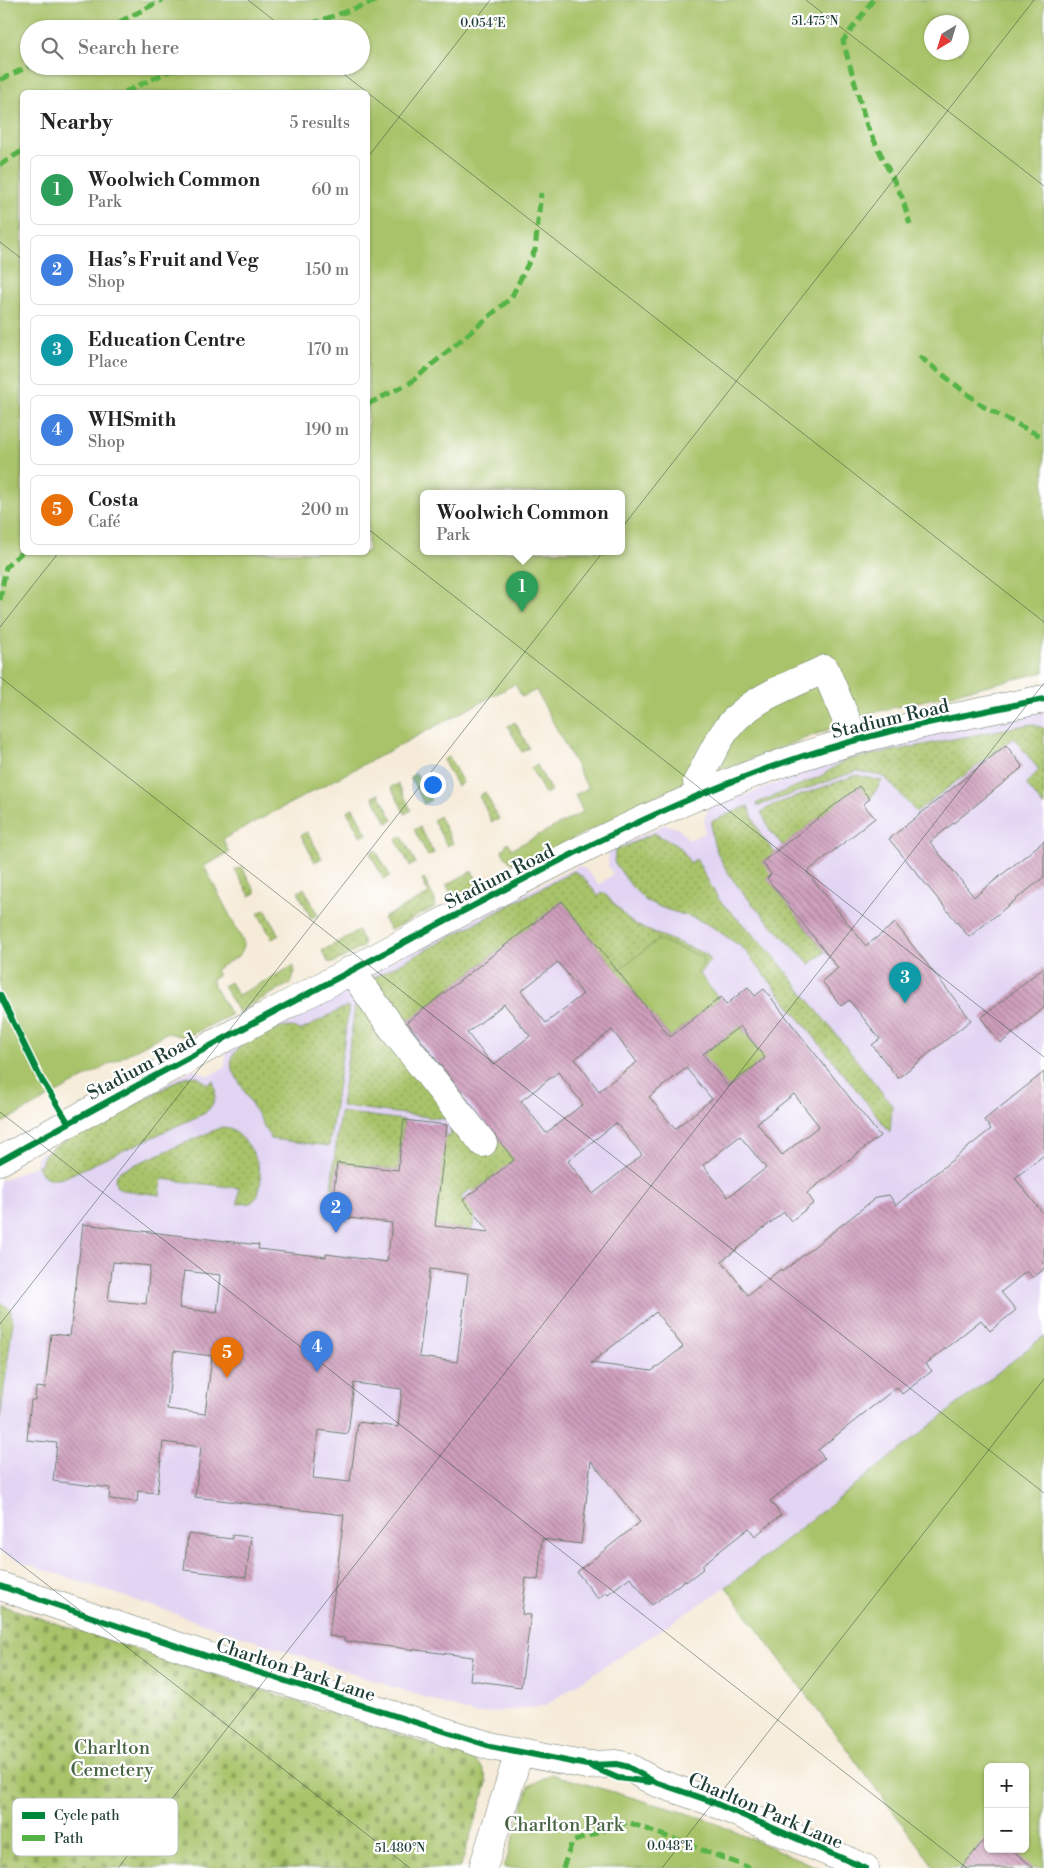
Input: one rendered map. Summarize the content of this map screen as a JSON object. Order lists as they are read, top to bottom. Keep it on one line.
{"streets":{"street":["Stadium Road","Charlton Park Lane"]},"parks":["Charlton Cemetery","Charlton Park"],"legend":["Cycle path","Path"],"north":"bottom left","page":{"search":"Search here","heading":["Nearby","5 results"],"list":[{"mark":"1","name":"Woolwich Common","note":"Park","value":"60 m"},{"mark":"2","name":"Has’s Fruit and Veg","note":"Shop","value":"150 m"},{"mark":"3","name":"Education Centre","note":"Place","value":"170 m"},{"mark":"4","name":"WHSmith","note":"Shop","value":"190 m"},{"mark":"5","name":"Costa","note":"Café","value":"200 m"}],"popup":["Woolwich Common","Park"],"pins":["1","3","2","4","5"],"map_buttons":["+","−"]},"coordinates":["51.475°N","0.054°E","0.048°E","51.480°N"]}
